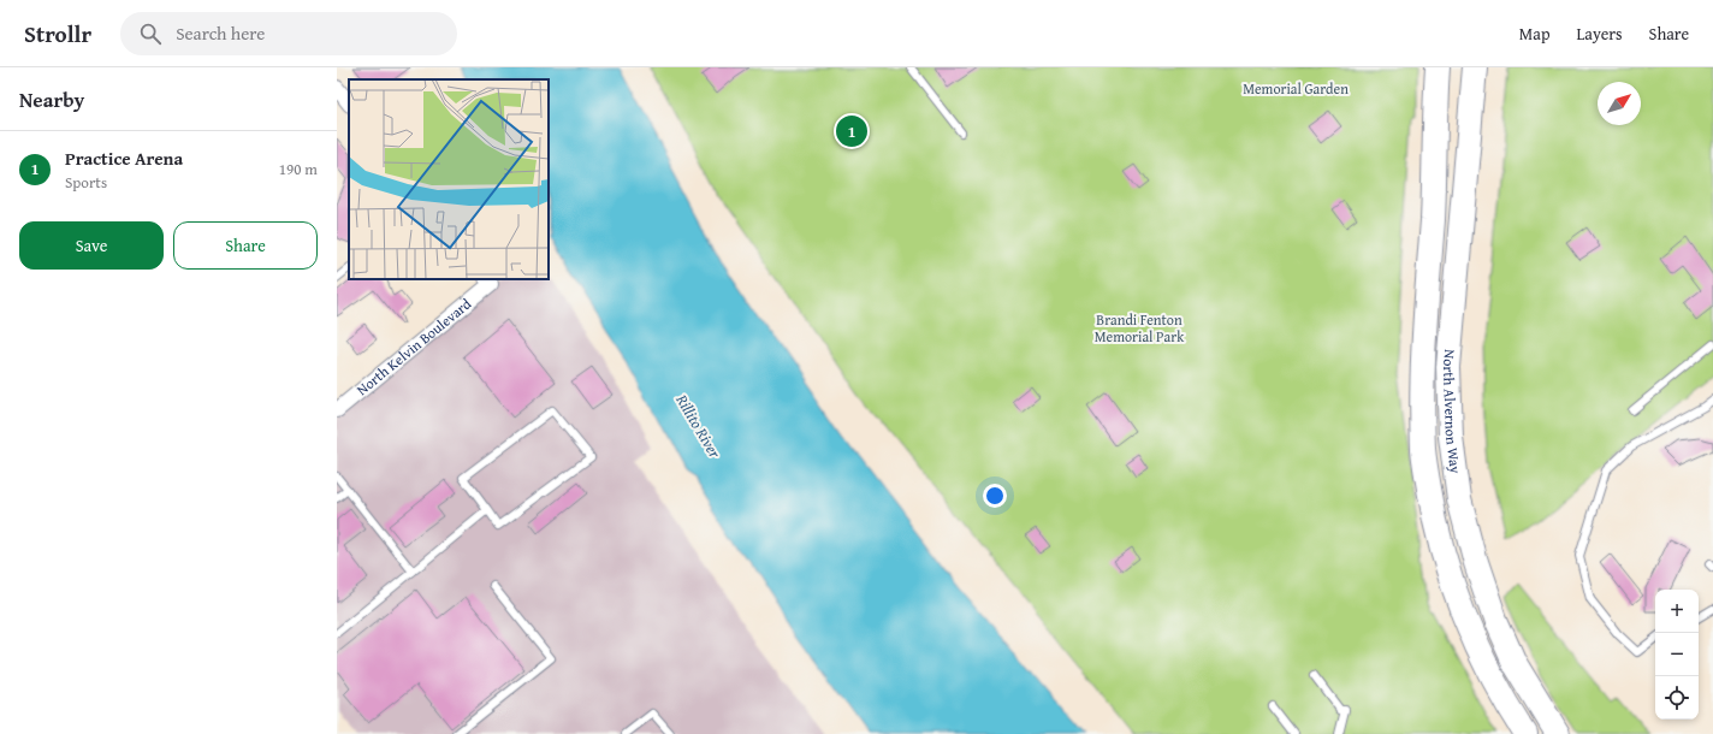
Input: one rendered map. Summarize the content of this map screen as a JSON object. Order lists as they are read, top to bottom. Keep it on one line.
{"streets":{"main road":["North Alvernon Way"],"street":["North Kelvin Boulevard"]},"water":["Rillito River"],"parks":["Memorial Garden","Brandi Fenton Memorial Park"],"north":"top right","page":{"header":"Strollr","search":"Search here","nav":["Map","Layers","Share"],"heading":"Nearby","pins":"1","list":[{"mark":"1","name":"Practice Arena","note":"Sports","value":"190 m"}],"buttons":["Save","Share"],"map_buttons":["+","−"]}}
